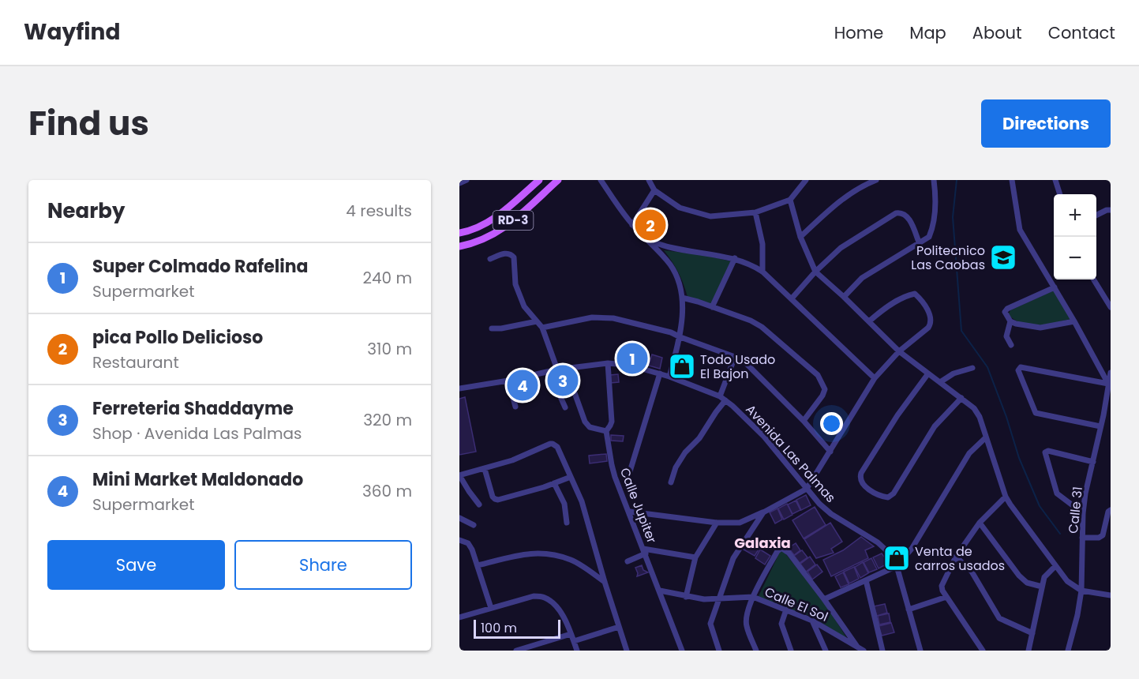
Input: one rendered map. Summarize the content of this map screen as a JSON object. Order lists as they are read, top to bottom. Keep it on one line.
{"streets":{"main road":["RD-3"],"street":["Avenida Las Palmas","Calle Jupiter","Calle 31","Calle El Sol"]},"crossings":[["Avenida Las Palmas","Calle Jupiter"],["Calle Jupiter","Calle El Sol"]],"districts":["Galaxia"],"places":{"school or university":["Politecnico Las Caobas"],"shop":["Todo Usado El Bajon","Venta de carros usados"]},"scale_bar":"100 m","page":{"header":"Wayfind","nav":["Home","Map","About","Contact"],"title":"Find us","buttons":["Directions",["Save","Share"]],"heading":["Nearby","4 results"],"map_buttons":["+","−"],"pins":["2","1","3","4"],"list":[{"mark":"1","name":"Super Colmado Rafelina","note":"Supermarket","value":"240 m"},{"mark":"2","name":"pica Pollo Delicioso","note":"Restaurant","value":"310 m"},{"mark":"3","name":"Ferreteria Shaddayme","note":"Shop · Avenida Las Palmas","value":"320 m"},{"mark":"4","name":"Mini Market Maldonado","note":"Supermarket","value":"360 m"}],"scale":"100 m"}}
